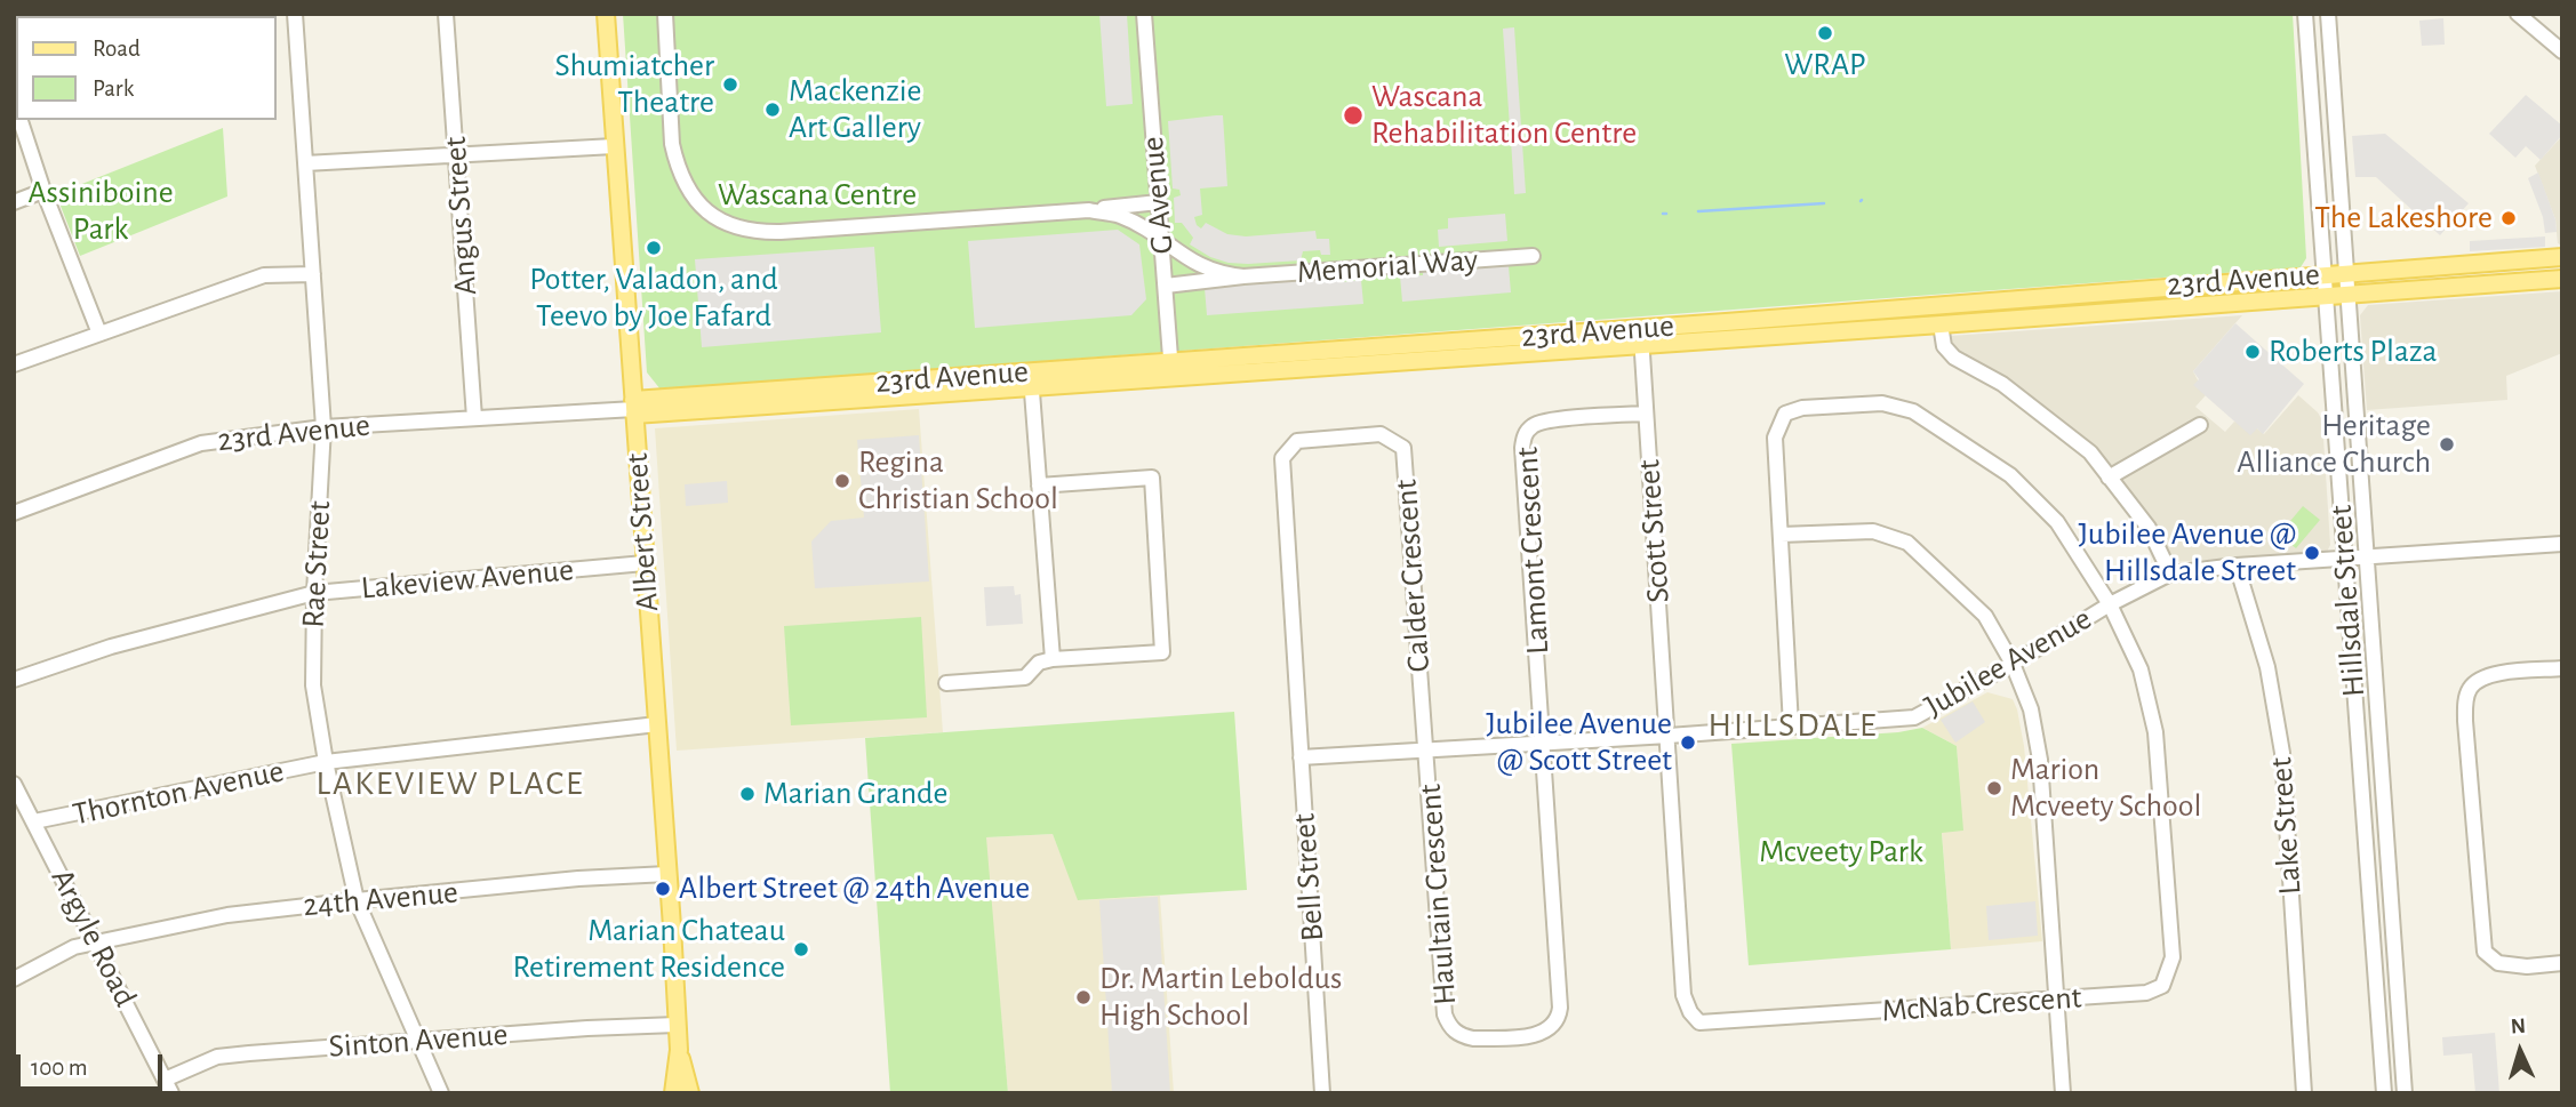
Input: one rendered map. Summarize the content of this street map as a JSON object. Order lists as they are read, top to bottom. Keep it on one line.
{"streets":{"main road":["23rd Avenue","Albert Street"],"street":["G Avenue","Angus Street","Memorial Way","Scott Street","Lamont Crescent","Rae Street","Calder Crescent","Lakeview Avenue","Hillsdale Street","Jubilee Avenue","Thornton Avenue","Lake Street","Bell Street","Haultain Crescent","24th Avenue","Argyle Road","McNab Crescent","Sinton Avenue"]},"crossings":[["G Avenue","Memorial Way"],["G Avenue","23rd Avenue"],["Angus Street","23rd Avenue"],["23rd Avenue","Scott Street"],["23rd Avenue","Albert Street"],["23rd Avenue","Rae Street"],["23rd Avenue","Hillsdale Street"],["Scott Street","Lamont Crescent"],["Scott Street","Jubilee Avenue"],["Scott Street","McNab Crescent"],["Albert Street","Lakeview Avenue"],["Albert Street","Thornton Avenue"],["Albert Street","24th Avenue"],["Albert Street","Sinton Avenue"],["Lamont Crescent","Jubilee Avenue"],["Lamont Crescent","Haultain Crescent"],["Rae Street","Lakeview Avenue"],["Rae Street","Thornton Avenue"],["Rae Street","24th Avenue"],["Rae Street","Sinton Avenue"],["Calder Crescent","Jubilee Avenue"],["Calder Crescent","Bell Street"],["Calder Crescent","Haultain Crescent"],["Hillsdale Street","Jubilee Avenue"],["Jubilee Avenue","Lake Street"],["Jubilee Avenue","Bell Street"],["Jubilee Avenue","Haultain Crescent"],["Jubilee Avenue","McNab Crescent"],["Thornton Avenue","Argyle Road"],["24th Avenue","Argyle Road"],["Argyle Road","Sinton Avenue"]],"districts":["HILLSDALE","LAKEVIEW PLACE"],"parks":["Assiniboine Park","Wascana Centre","Mcveety Park"],"places":["WRAP","Shumiatcher Theatre","Mackenzie Art Gallery","Wascana Rehabilitation Centre","The Lakeshore","Potter, Valadon, and Teevo by Joe Fafard","Roberts Plaza","Heritage Alliance Church","Regina Christian School","Jubilee Avenue @ Hillsdale Street","Jubilee Avenue @ Scott Street","Marion Mcveety School","Marian Grande","Albert Street @ 24th Avenue","Marian Chateau Retirement Residence","Dr. Martin Leboldus High School"],"legend":["Road","Park"],"scale_bar":"100 m","north":"top"}
